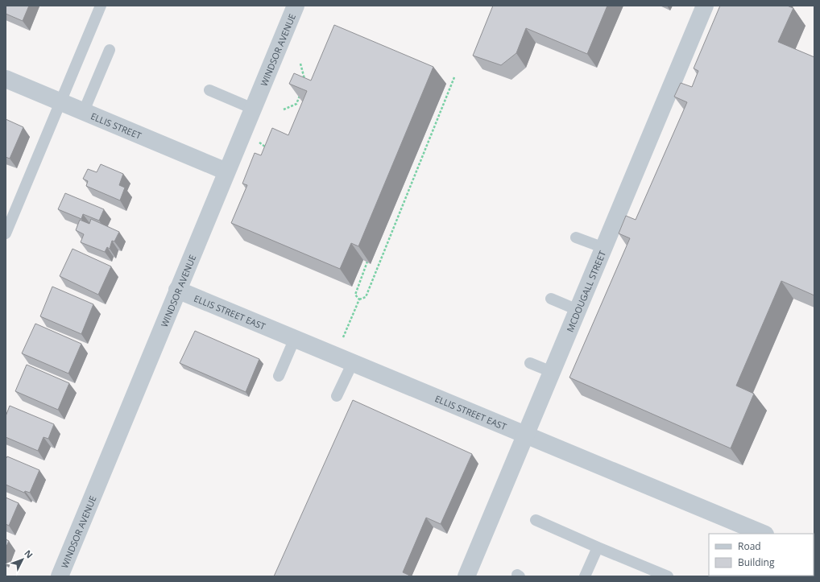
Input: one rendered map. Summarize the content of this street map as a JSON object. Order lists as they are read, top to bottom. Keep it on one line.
{"streets":{"street":["WINDSOR AVENUE","ELLIS STREET","MCDOUGALL STREET","ELLIS STREET EAST"]},"crossings":[["WINDSOR AVENUE","ELLIS STREET"],["WINDSOR AVENUE","ELLIS STREET EAST"],["MCDOUGALL STREET","ELLIS STREET EAST"]],"legend":["Road","Building"],"north":"top right"}
